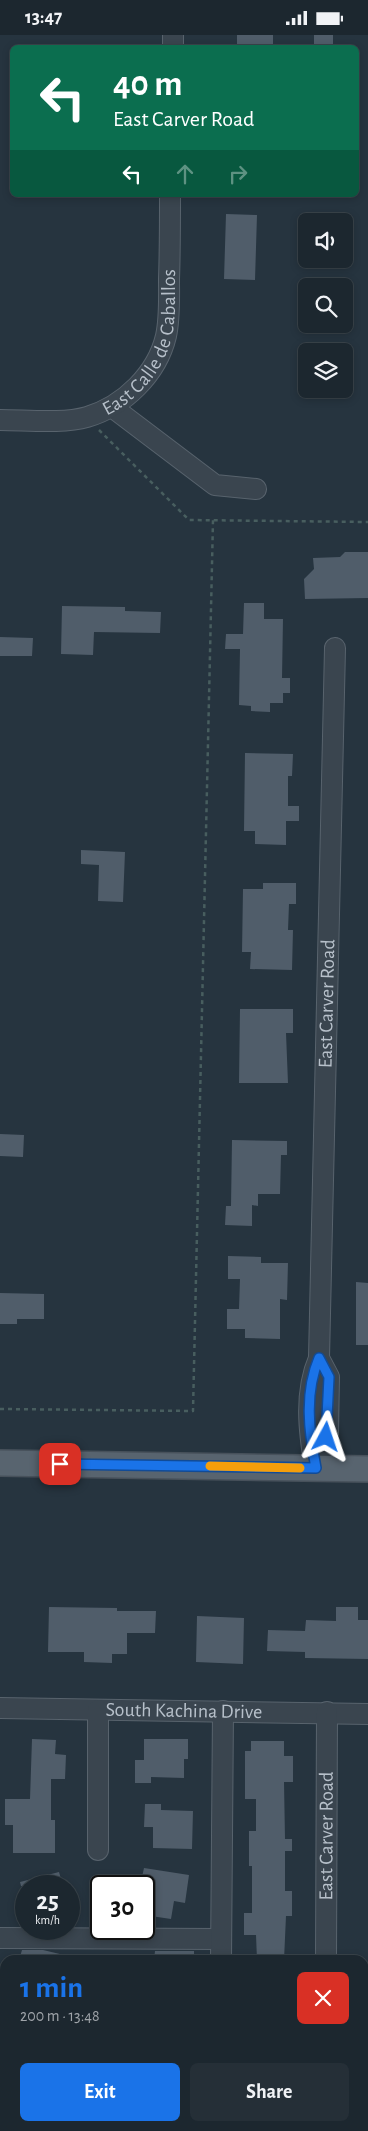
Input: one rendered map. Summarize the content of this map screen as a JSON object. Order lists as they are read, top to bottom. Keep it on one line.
{"streets":{"street":["East Calle de Caballos","East Carver Road","South Kachina Drive"]},"crossings":[["East Carver Road","South Kachina Drive"]],"page":{"status":"13:47","turn":["40 m","East Carver Road"],"speed":"25 km/h","limit":"30","heading":["1 min","200 m · 13:48"],"buttons":["Exit","Share"]}}
